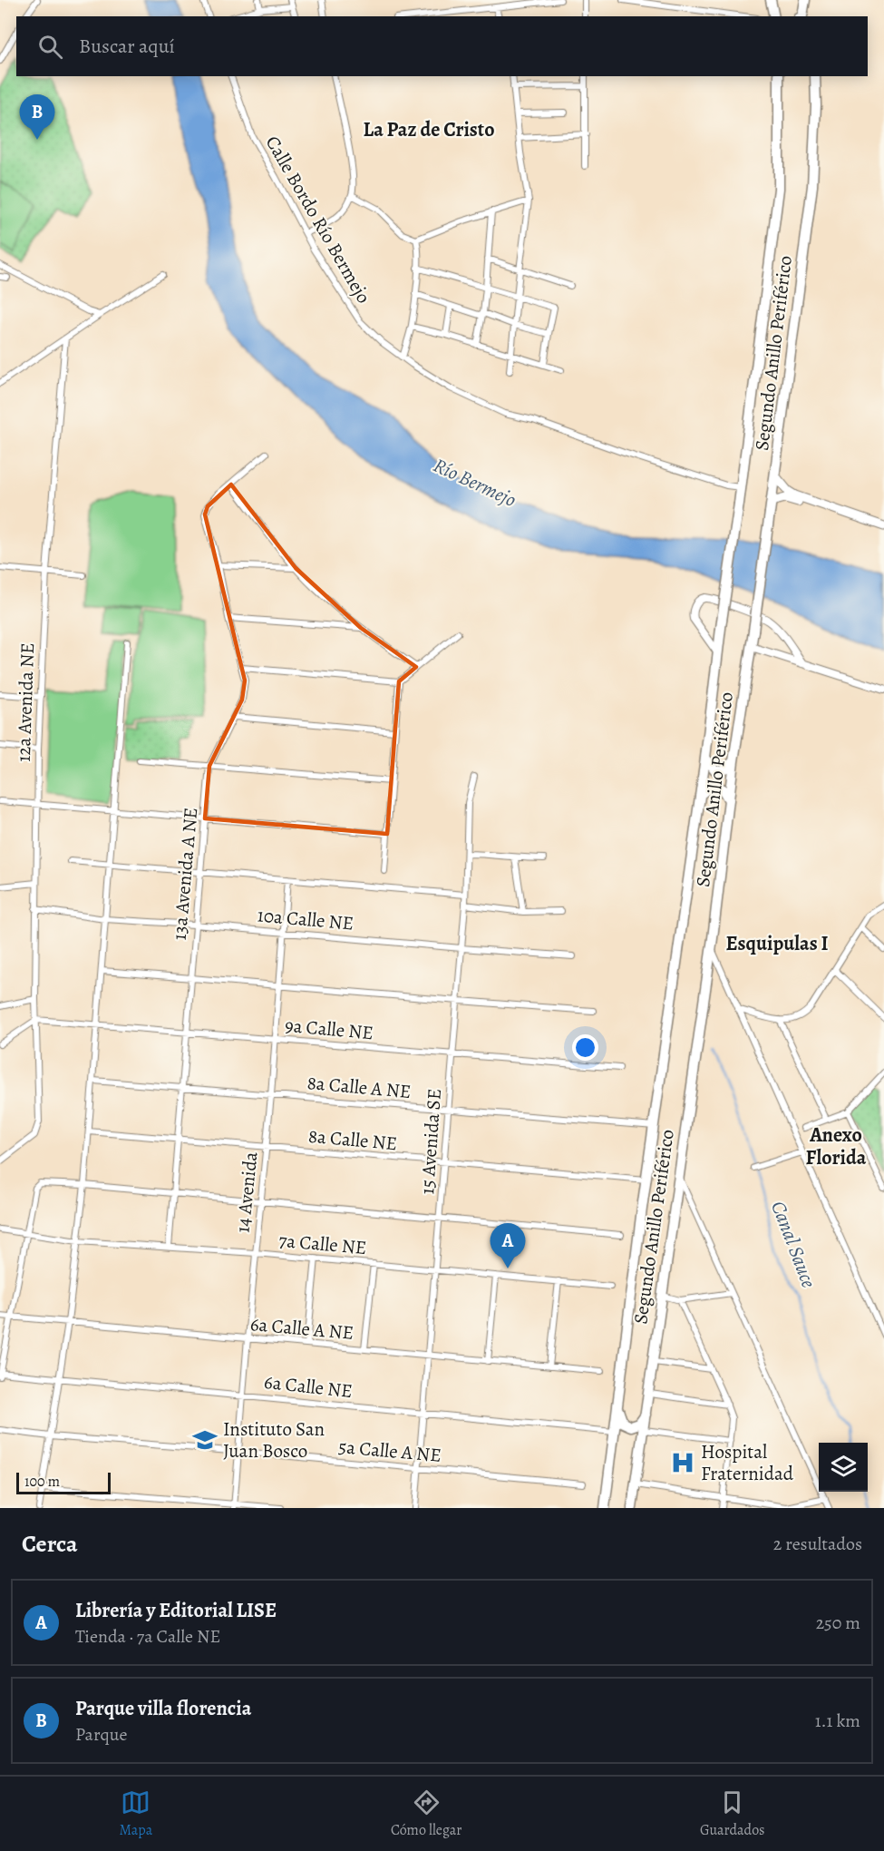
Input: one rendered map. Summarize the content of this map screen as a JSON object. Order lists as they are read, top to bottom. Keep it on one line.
{"streets":{"main road":["Segundo Anillo Periférico"],"street":["Calle Bordo Río Bermejo","12a Avenida NE","13a Avenida A NE","10a Calle NE","9a Calle NE","8a Calle A NE","8a Calle NE","15 Avenida SE","14 Avenida","7a Calle NE","6a Calle A NE","6a Calle NE","5a Calle A NE"]},"crossings":[["Calle Bordo Río Bermejo","Segundo Anillo Periférico"],["Segundo Anillo Periférico","8a Calle A NE"],["Segundo Anillo Periférico","8a Calle NE"],["Segundo Anillo Periférico","6a Calle NE"],["12a Avenida NE","10a Calle NE"],["12a Avenida NE","9a Calle NE"],["13a Avenida A NE","10a Calle NE"],["13a Avenida A NE","9a Calle NE"],["13a Avenida A NE","8a Calle A NE"],["13a Avenida A NE","8a Calle NE"],["13a Avenida A NE","7a Calle NE"],["10a Calle NE","15 Avenida SE"],["10a Calle NE","14 Avenida"],["9a Calle NE","15 Avenida SE"],["9a Calle NE","14 Avenida"],["8a Calle A NE","15 Avenida SE"],["8a Calle A NE","14 Avenida"],["8a Calle NE","15 Avenida SE"],["8a Calle NE","14 Avenida"],["15 Avenida SE","7a Calle NE"],["15 Avenida SE","6a Calle A NE"],["15 Avenida SE","6a Calle NE"],["15 Avenida SE","5a Calle A NE"],["14 Avenida","7a Calle NE"],["14 Avenida","6a Calle A NE"],["14 Avenida","6a Calle NE"],["14 Avenida","5a Calle A NE"]],"districts":["La Paz de Cristo","Esquipulas I","Anexo Florida"],"water":["Río Bermejo","Canal Sauce"],"places":{"school or university":["Instituto San Juan Bosco"],"hospital":["Hospital Fraternidad"]},"scale_bar":"100 m","page":{"search":"Buscar aquí","pins":["B","A"],"scale":"100 m","heading":["Cerca","2 resultados"],"list":[{"mark":"A","name":"Librería y Editorial LISE","note":"Tienda · 7a Calle NE","value":"250 m"},{"mark":"B","name":"Parque villa florencia","note":"Parque","value":"1.1 km"}],"nav":["Mapa","Cómo llegar","Guardados"]}}
